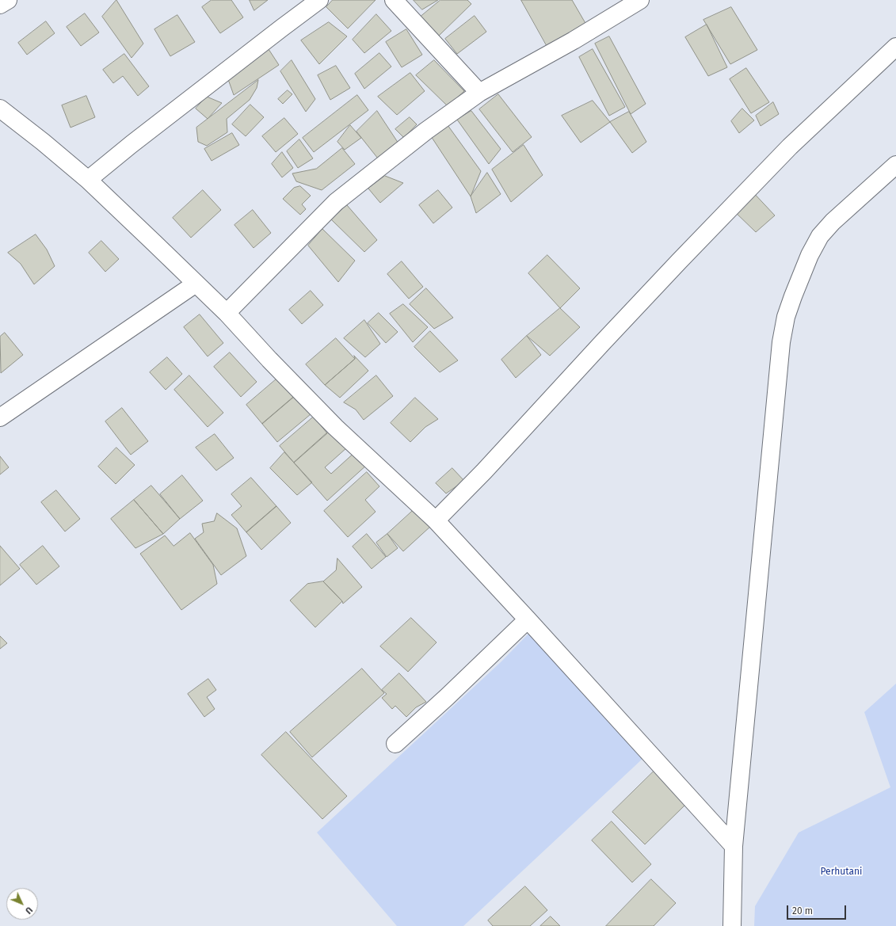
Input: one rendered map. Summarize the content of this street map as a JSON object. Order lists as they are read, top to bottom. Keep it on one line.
{"parks":["Perhutani"],"scale_bar":"20 m","north":"bottom right"}
